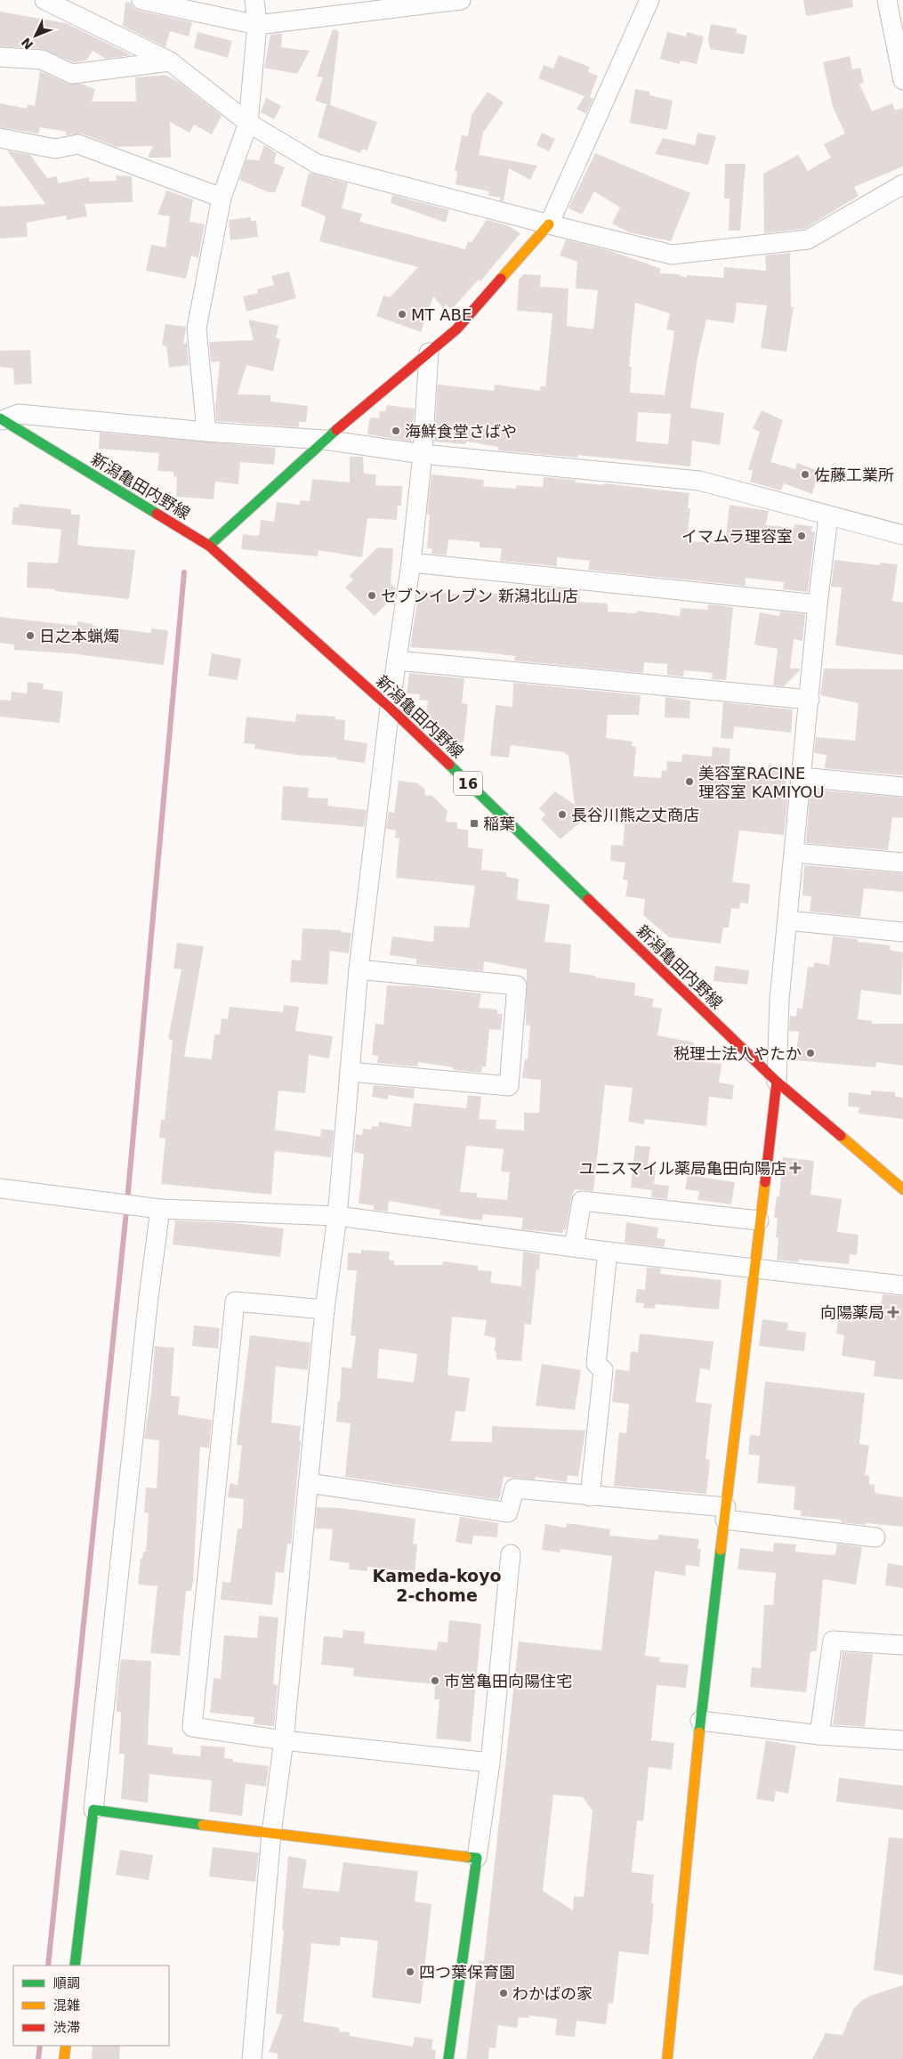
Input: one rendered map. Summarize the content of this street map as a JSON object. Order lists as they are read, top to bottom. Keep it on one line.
{"streets":{"street":["新潟亀田内野線","16"]},"districts":["Kameda-koyo 2-chome"],"places":{"other":["MT ABE","海鮮食堂さばや","佐藤工業所","イマムラ理容室","セブンイレブン 新潟北山店","日之本蝋燭","美容室RACINE 理容室 KAMIYOU","長谷川熊之丈商店","税理士法人やたか","市営亀田向陽住宅","四つ葉保育園","わかばの家"],"transit":["稲葉"],"health":["ユニスマイル薬局亀田向陽店","向陽薬局"]},"legend":["順調","混雑","渋滞"],"north":"bottom left"}
